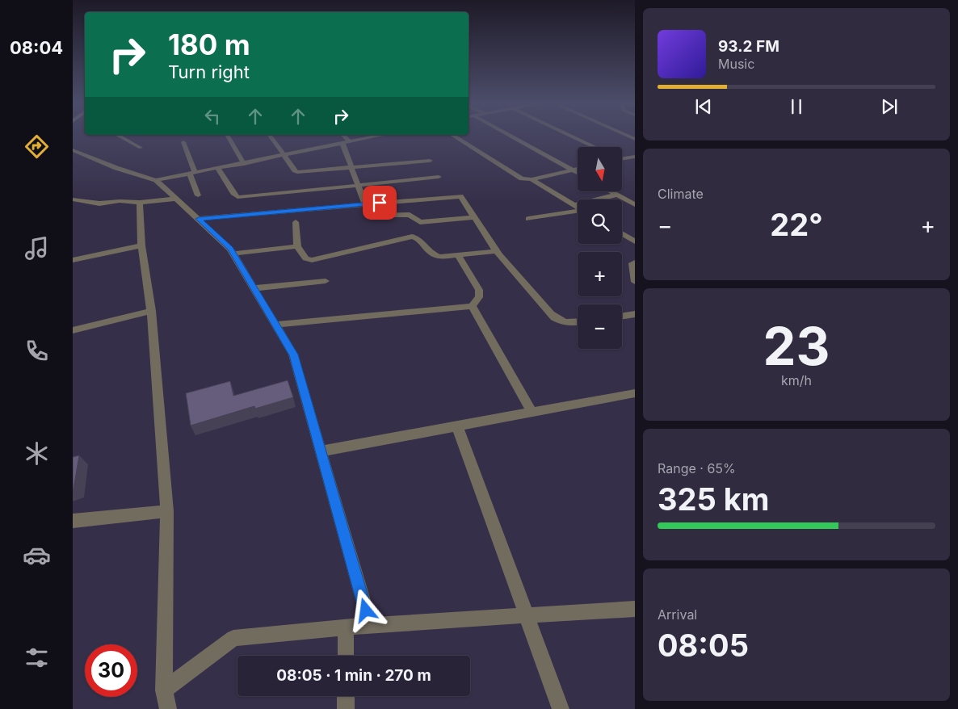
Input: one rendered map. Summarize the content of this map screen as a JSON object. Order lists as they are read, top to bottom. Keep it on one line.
{"north":"bottom","page":{"tabs":"08:04","turn":["180 m","Turn right"],"song":["93.2 FM","Music"],"map_buttons":["+","−"],"tile":["Climate",["23","km/h"],["Range · 65%","325 km"],["Arrival","08:05"]],"heat":["−","22°","+"],"limit":"30","trip":"08:05 · 1 min · 270 m"}}
